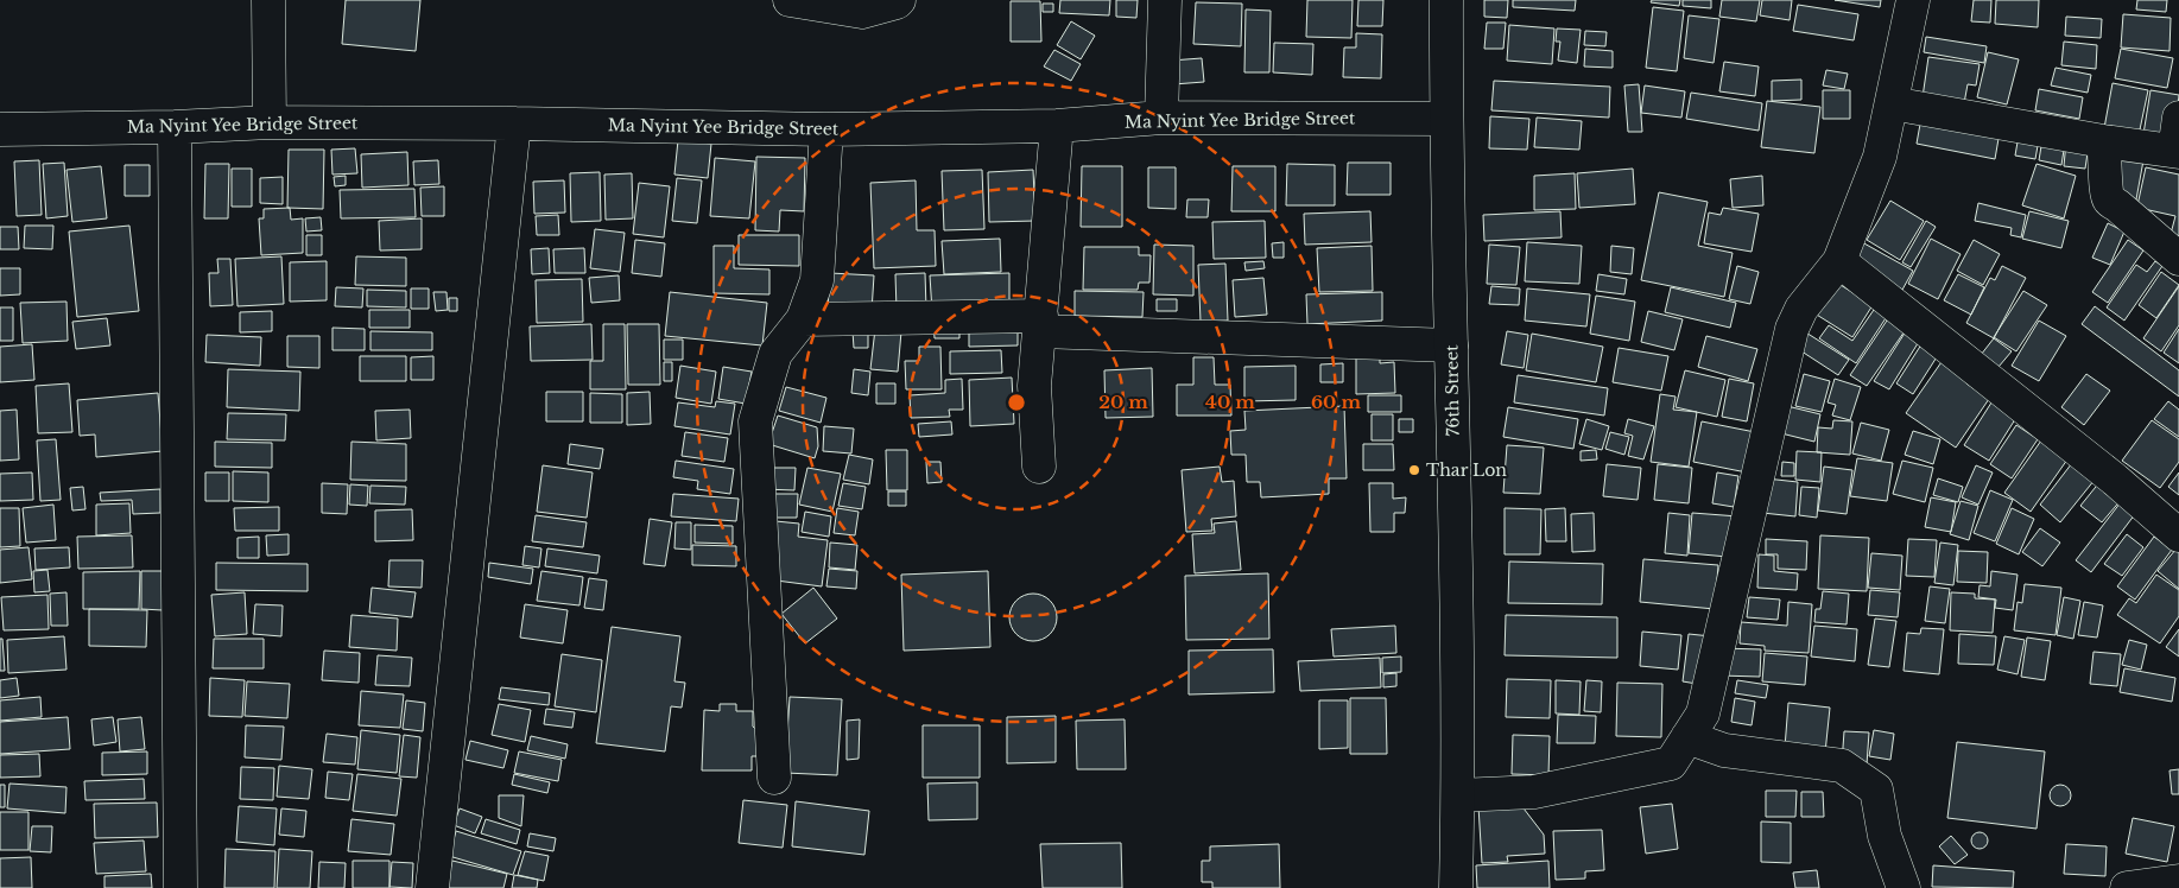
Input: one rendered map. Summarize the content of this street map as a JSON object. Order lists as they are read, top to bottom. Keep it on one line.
{"streets":{"street":["Ma Nyint Yee Bridge Street","76th Street"]},"crossings":[["Ma Nyint Yee Bridge Street","76th Street"]],"places":["Thar Lon"],"rings":["20 m","40 m","60 m"]}
